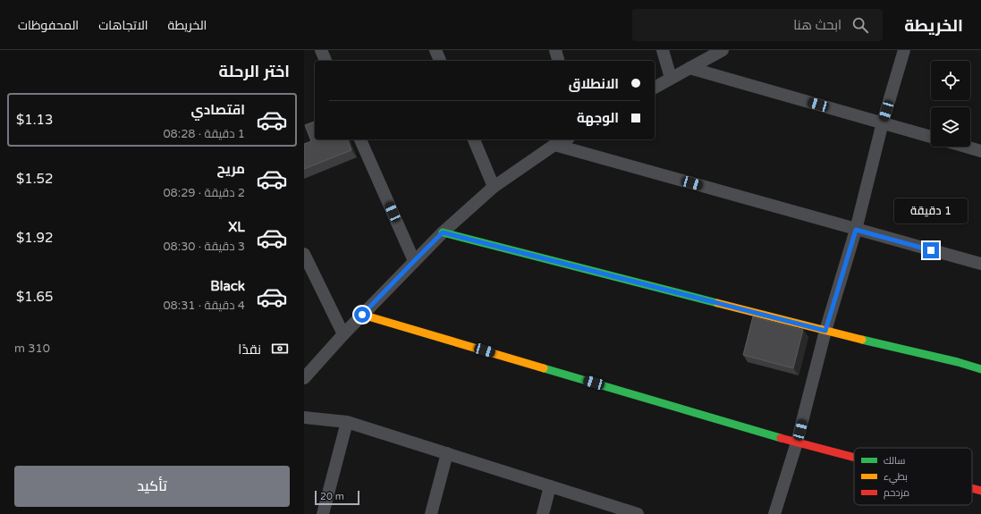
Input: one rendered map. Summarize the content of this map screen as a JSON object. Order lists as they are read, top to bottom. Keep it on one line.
{"legend":["سالك","بطيء","مزدحم"],"scale_bar":"20 m","page":{"header":"الخريطة","search":"ابحث هنا","nav":["الخريطة","الاتجاهات","المحفوظات"],"heading":"اختر الرحلة","banner":["الانطلاق","الوجهة"],"list":[{"name":"اقتصادي","note":"1 دقيقة · 08:28","value":"$1.13"},{"name":"مريح","note":"2 دقيقة · 08:29","value":"$1.52"},{"name":"XL","note":"3 دقيقة · 08:30","value":"$1.92"},{"name":"Black","note":"4 دقيقة · 08:31","value":"$1.65"}],"bubble":"1 دقيقة","pay":["نقدًا","310 m"],"buttons":"تأكيد","scale":"20 m"}}
